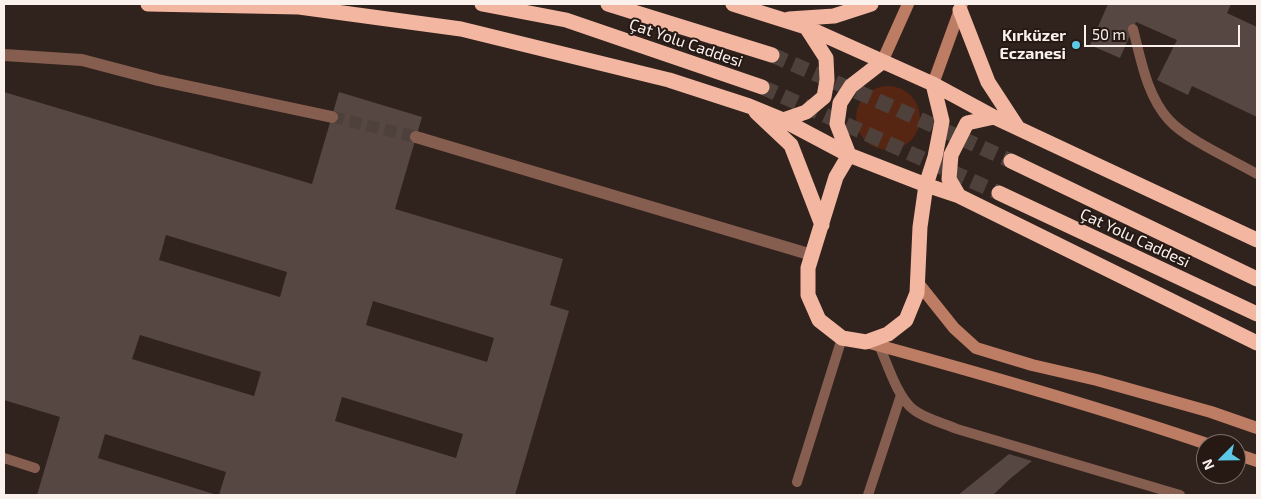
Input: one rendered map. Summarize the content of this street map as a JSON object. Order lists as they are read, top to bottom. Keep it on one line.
{"streets":{"highway":["Çat Yolu Caddesi"]},"places":["Kırküzer Eczanesi"],"scale_bar":"50 m","north":"bottom left"}
